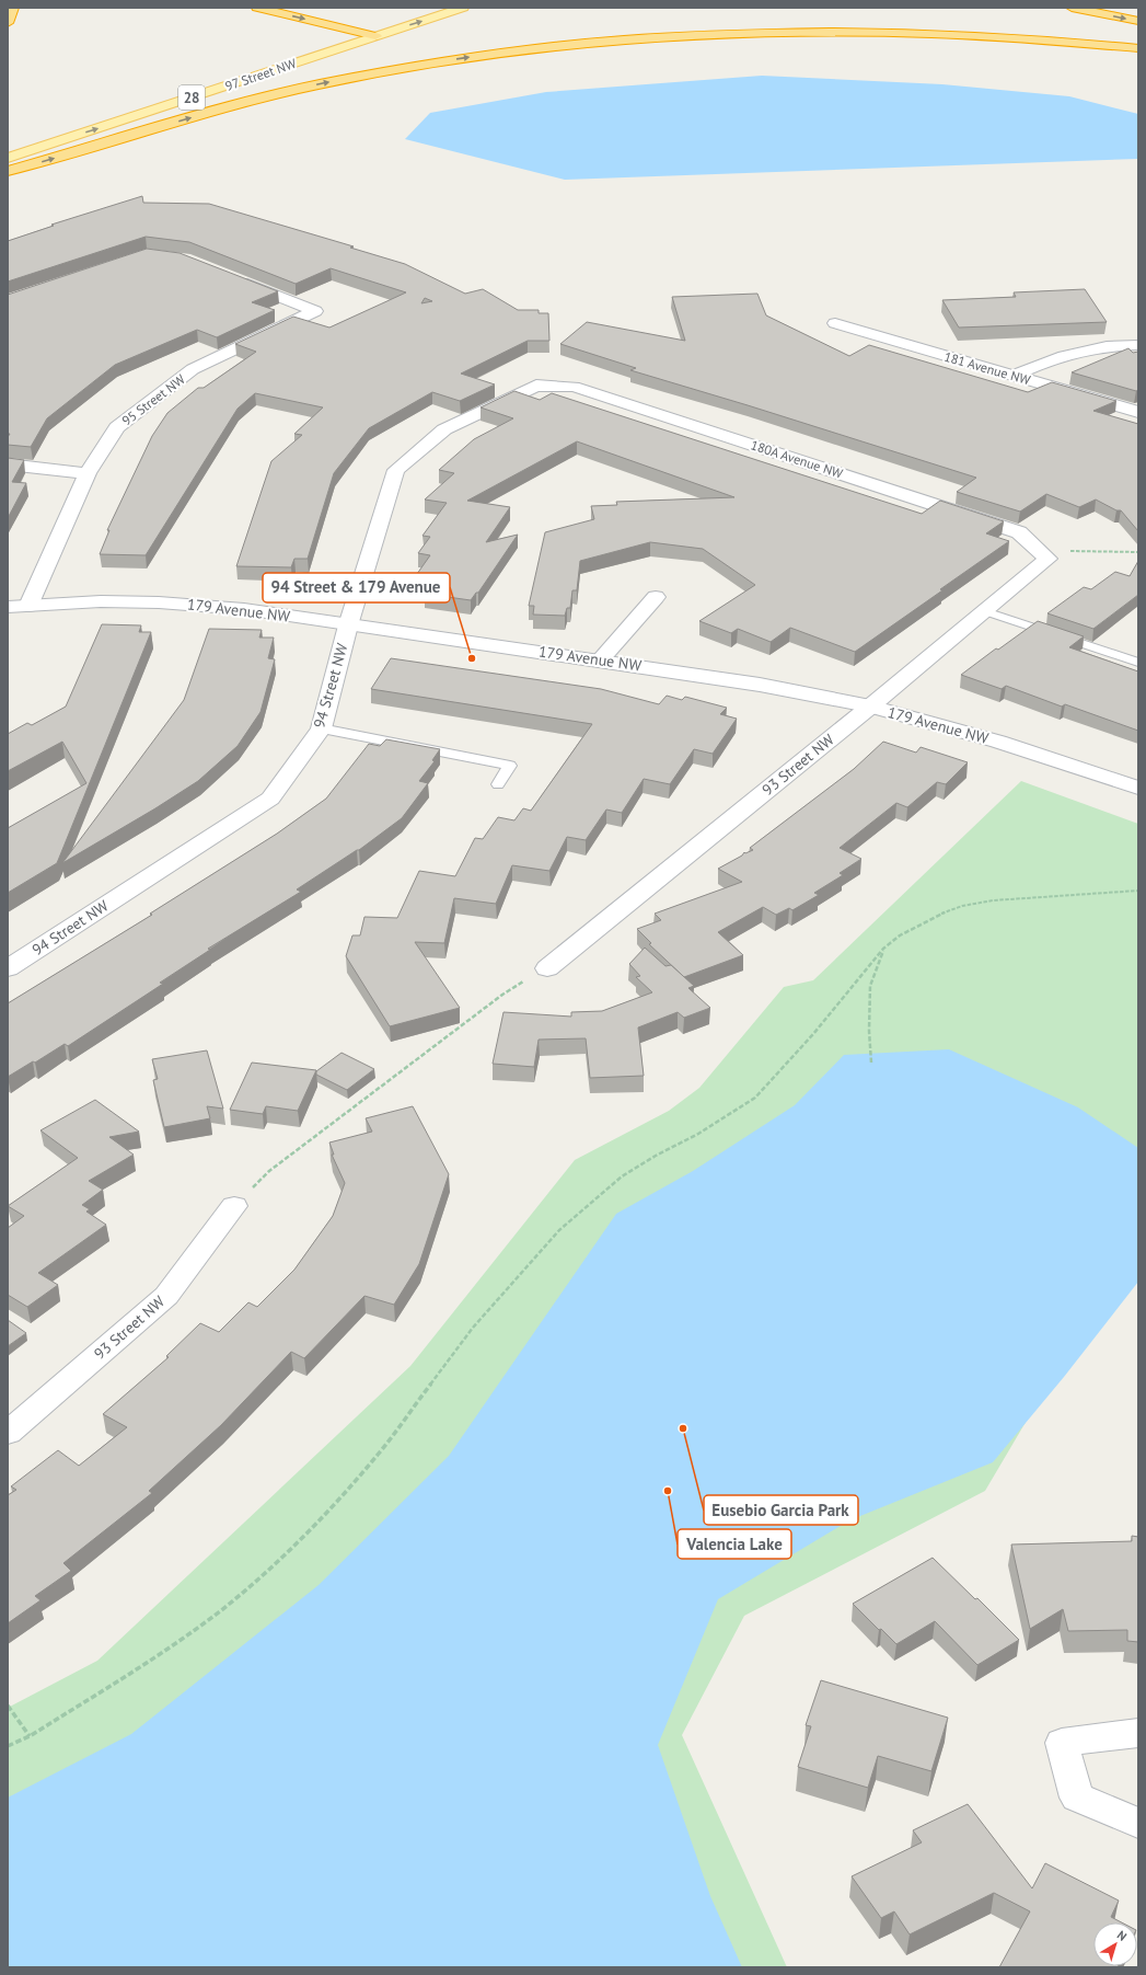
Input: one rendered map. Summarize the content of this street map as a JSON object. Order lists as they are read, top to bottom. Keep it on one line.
{"streets":{"main road":["97 Street NW","28"],"street":["181 Avenue NW","95 Street NW","180A Avenue NW","179 Avenue NW","94 Street NW","93 Street NW"]},"crossings":[["95 Street NW","179 Avenue NW"],["180A Avenue NW","94 Street NW"],["180A Avenue NW","93 Street NW"],["179 Avenue NW","94 Street NW"],["179 Avenue NW","93 Street NW"]],"places":["94 Street & 179 Avenue","Eusebio Garcia Park","Valencia Lake"],"north":"top right"}
